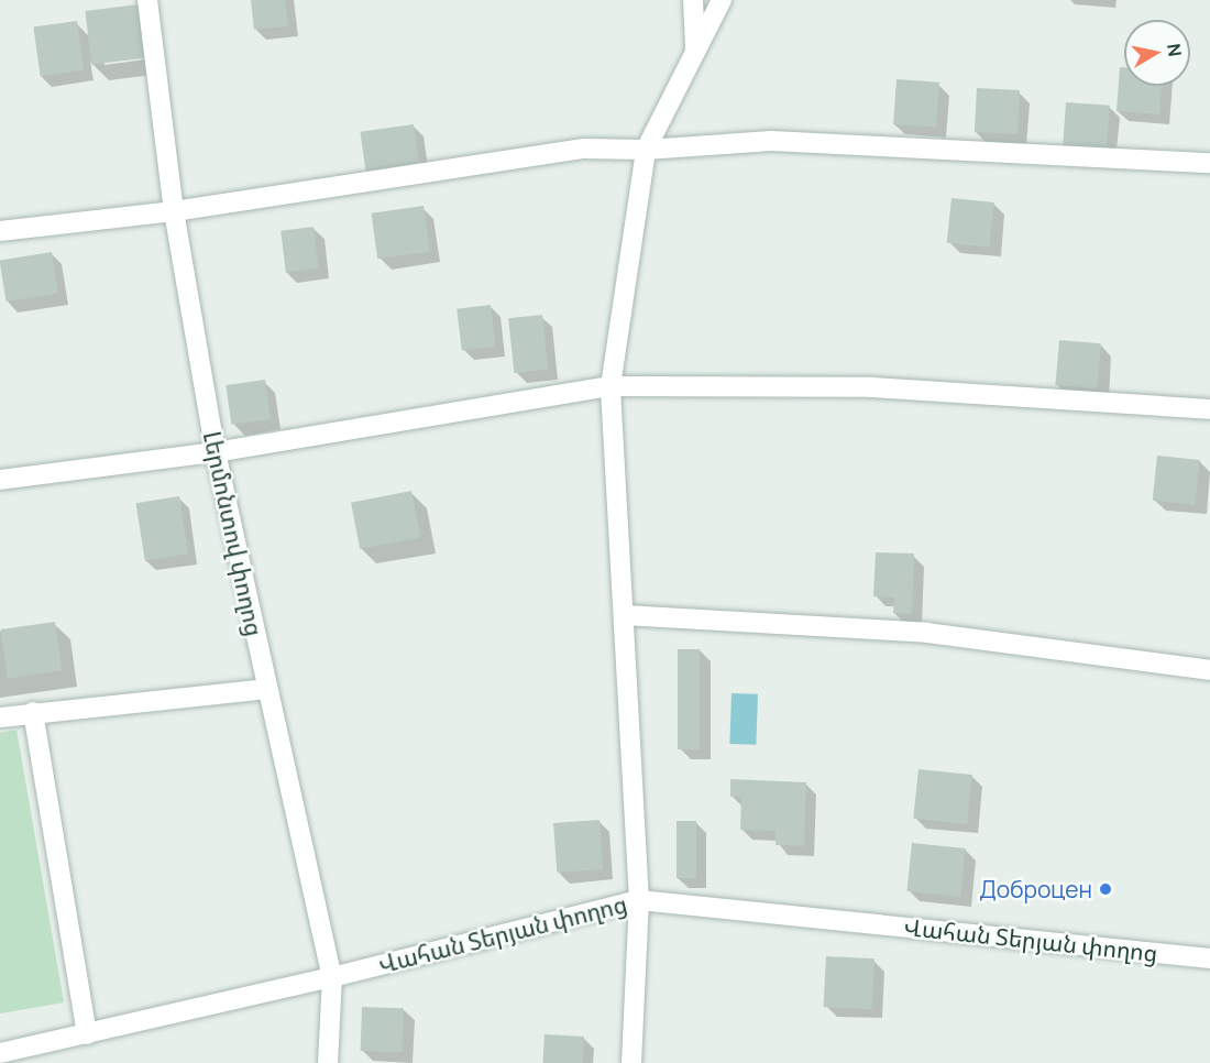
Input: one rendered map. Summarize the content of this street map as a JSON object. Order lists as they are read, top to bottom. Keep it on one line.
{"streets":{"street":["Լերմոնտով փողոց","Վահան Տերյան փողոց"]},"crossings":[["Լերմոնտով փողոց","Վահան Տերյան փողոց"]],"places":["Доброцен"],"north":"right"}
